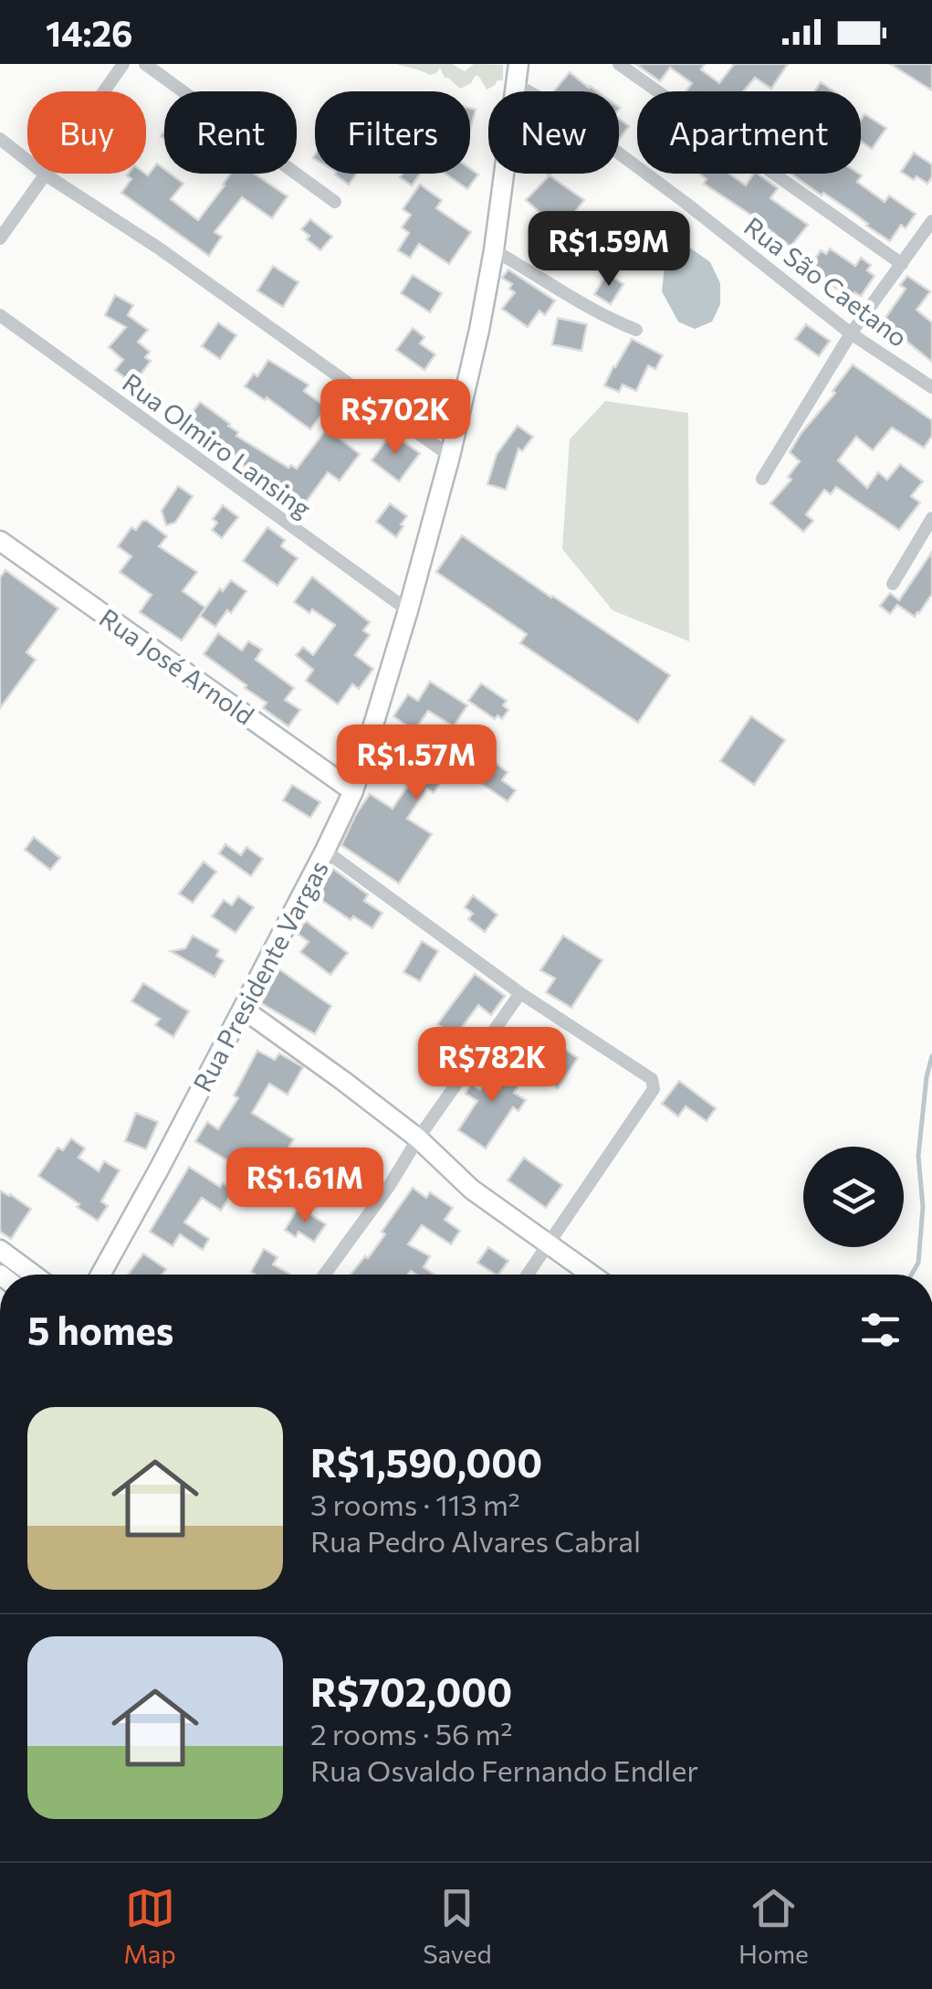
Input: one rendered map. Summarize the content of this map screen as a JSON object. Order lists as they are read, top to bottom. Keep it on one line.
{"streets":{"main road":["Rua José Arnold","Rua Presidente Vargas"],"street":["Rua São Caetano","Rua Olmiro Lansing"]},"crossings":[["Rua São Caetano","Rua Presidente Vargas"],["Rua Olmiro Lansing","Rua Presidente Vargas"],["Rua José Arnold","Rua Presidente Vargas"]],"page":{"status":"14:26","chip":["Buy","Rent","Filters","New","Apartment"],"price":["R$1.59M","R$702K","R$1.57M","R$782K","R$1.61M"],"heading":"5 homes","list":[{"name":"R$1,590,000","note":"3 rooms · 113 m² · Rua Pedro Alvares Cabral"},{"name":"R$702,000","note":"2 rooms · 56 m² · Rua Osvaldo Fernando Endler"}],"tabs":["Map","Saved","Home"]}}
